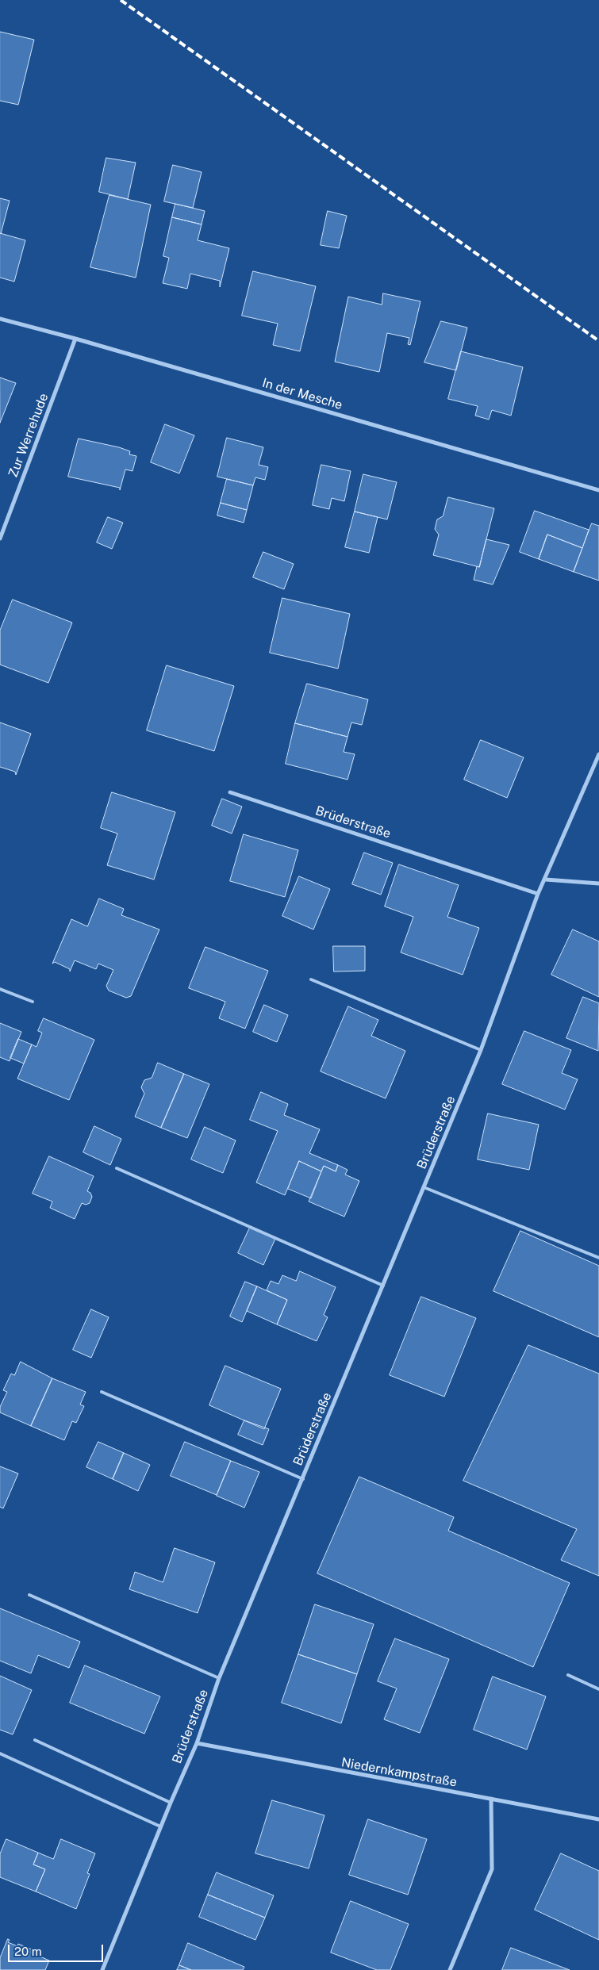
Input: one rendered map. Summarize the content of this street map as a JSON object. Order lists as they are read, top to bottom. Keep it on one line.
{"streets":{"street":["In der Mesche","Zur Werrehude","Brüderstraße","Niedernkampstraße"]},"crossings":[["In der Mesche","Zur Werrehude"],["Brüderstraße","Niedernkampstraße"]],"scale_bar":"20 m"}
